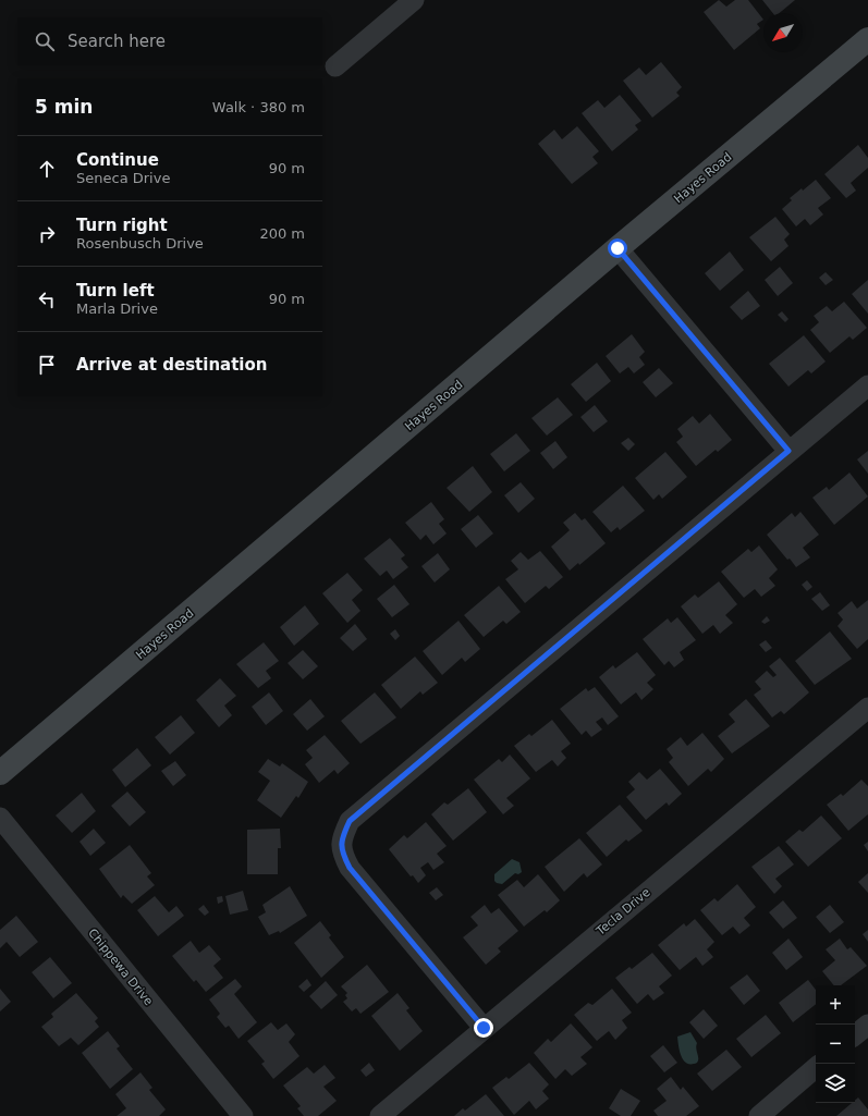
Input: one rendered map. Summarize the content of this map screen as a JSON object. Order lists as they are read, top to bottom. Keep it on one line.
{"streets":{"street":["Hayes Road","Tecla Drive","Chippewa Drive"]},"north":"bottom left","page":{"search":"Search here","heading":["5 min","Walk · 380 m"],"list":[["Continue","Seneca Drive","90 m"],["Turn right","Rosenbusch Drive","200 m"],["Turn left","Marla Drive","90 m"],"Arrive at destination"],"map_buttons":["+","−"]}}
